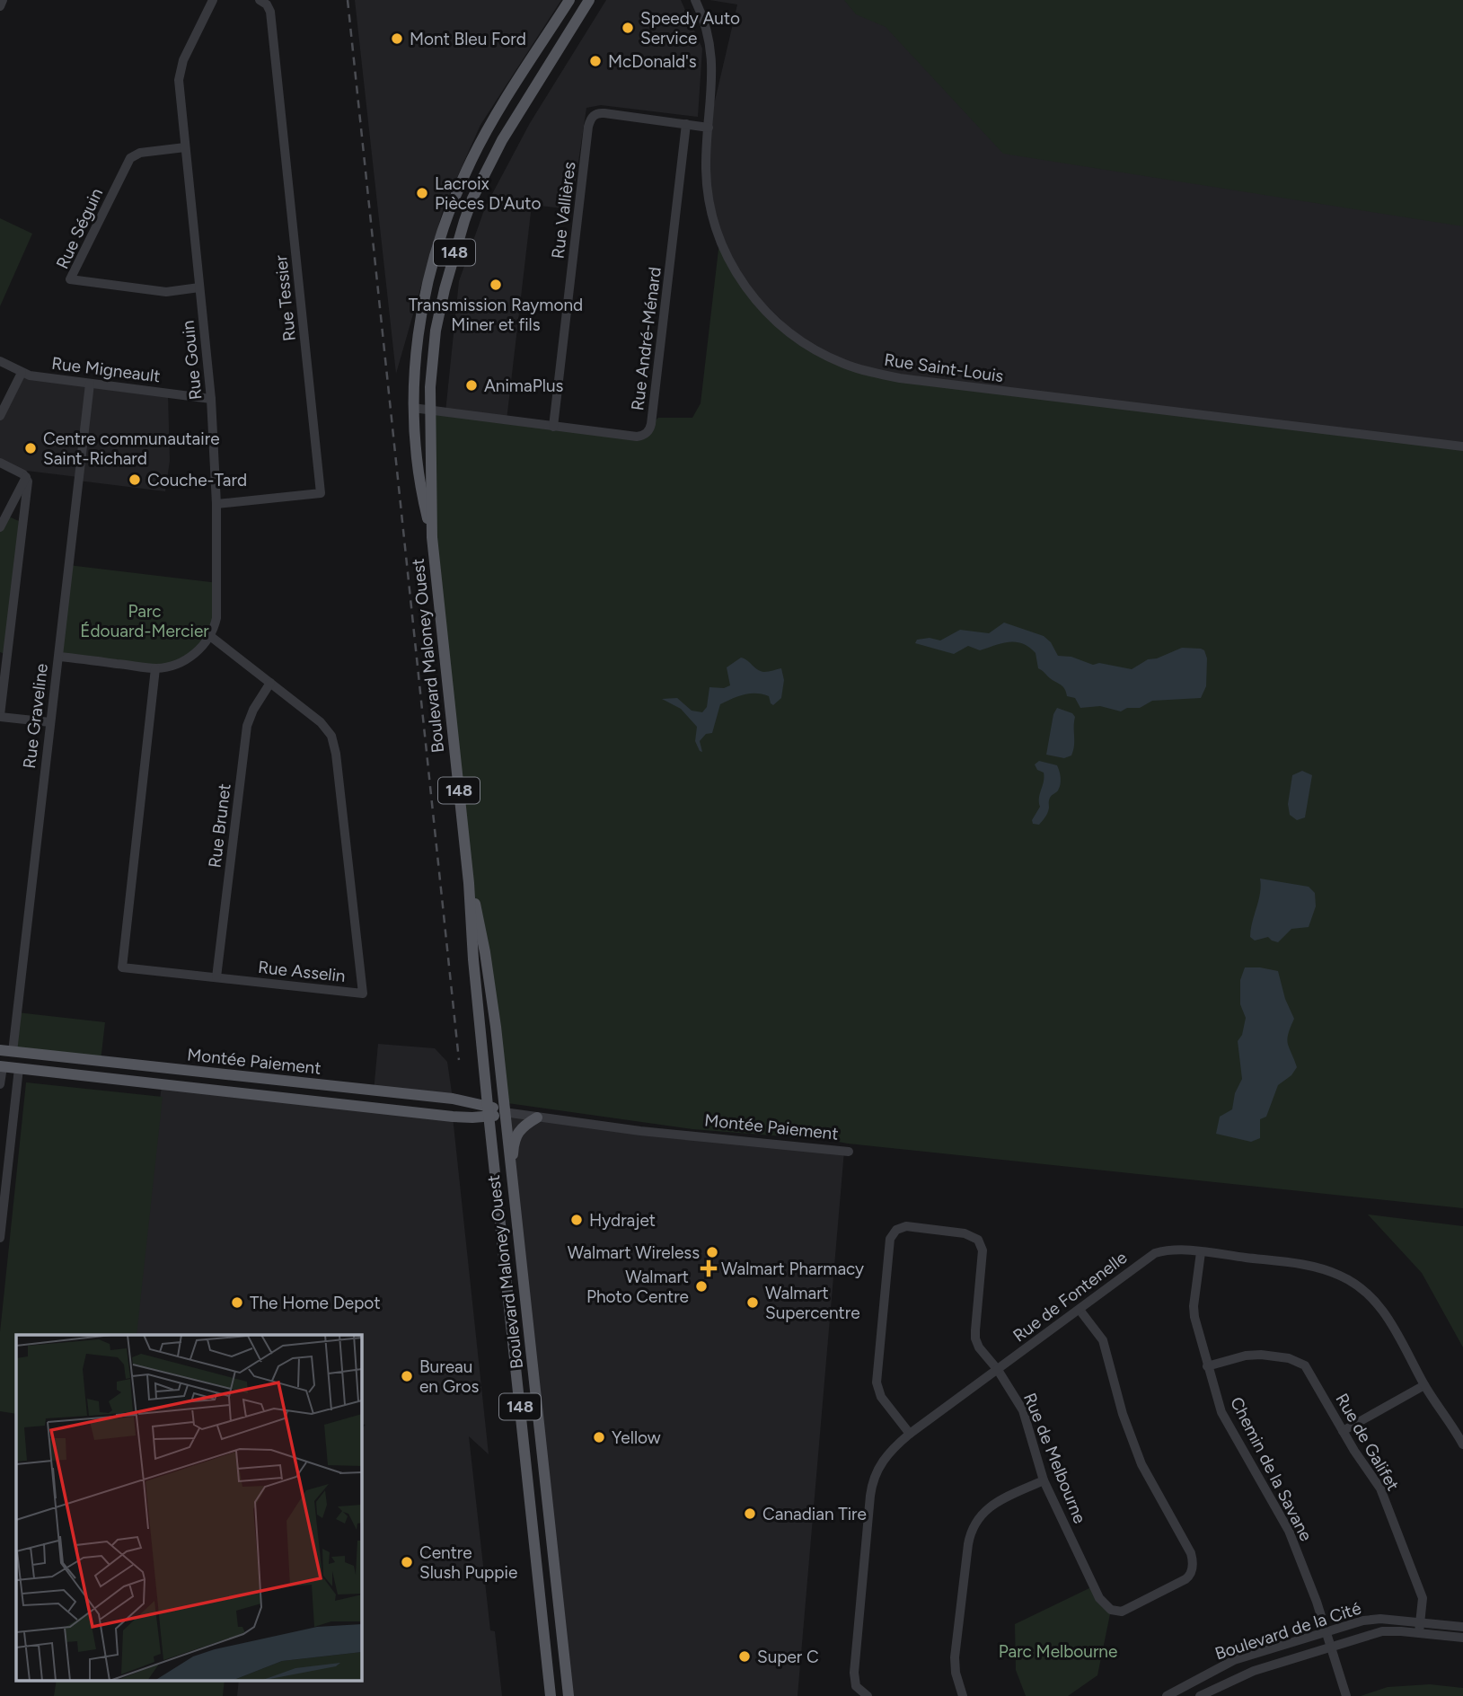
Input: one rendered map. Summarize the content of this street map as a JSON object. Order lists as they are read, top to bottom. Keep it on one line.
{"streets":{"main road":["148","Boulevard Maloney Ouest","Montée Paiement"],"street":["Rue Vallières","Rue Séguin","Rue Tessier","Rue André-Ménard","Rue Gouin","Rue Saint-Louis","Rue Migneault","Rue Graveline","Rue Brunet","Rue Asselin","Rue de Fontenelle","Rue de Galifet","Rue de Melbourne","Chemin de la Savane","Boulevard de la Cité"]},"crossings":[["Rue Vallières","Rue André-Ménard"],["Rue Vallières","Rue Saint-Louis"],["Rue Séguin","Rue Gouin"],["Rue Tessier","Rue Gouin"],["Rue André-Ménard","Boulevard Maloney Ouest"],["Rue Gouin","Rue Migneault"],["Rue Gouin","Rue Graveline"],["Rue Gouin","Rue Asselin"],["Rue Migneault","Rue Graveline"],["Boulevard Maloney Ouest","Montée Paiement"],["Rue Graveline","Montée Paiement"],["Rue Brunet","Rue Asselin"],["Rue de Fontenelle","Rue de Melbourne"],["Rue de Fontenelle","Chemin de la Savane"],["Rue de Galifet","Chemin de la Savane"],["Rue de Galifet","Boulevard de la Cité"],["Chemin de la Savane","Boulevard de la Cité"]],"parks":["Parc Édouard-Mercier","Parc Melbourne"],"places":{"other":["Speedy Auto Service","Mont Bleu Ford","McDonald's","Lacroix Pièces D'Auto","Transmission Raymond Miner et fils","AnimaPlus","Centre communautaire Saint-Richard","Couche-Tard","Hydrajet","Walmart Wireless","Walmart Photo Centre","The Home Depot","Walmart Supercentre","Bureau en Gros","Yellow","Canadian Tire","Centre Slush Puppie","Super C"],"health":["Walmart Pharmacy"]}}
